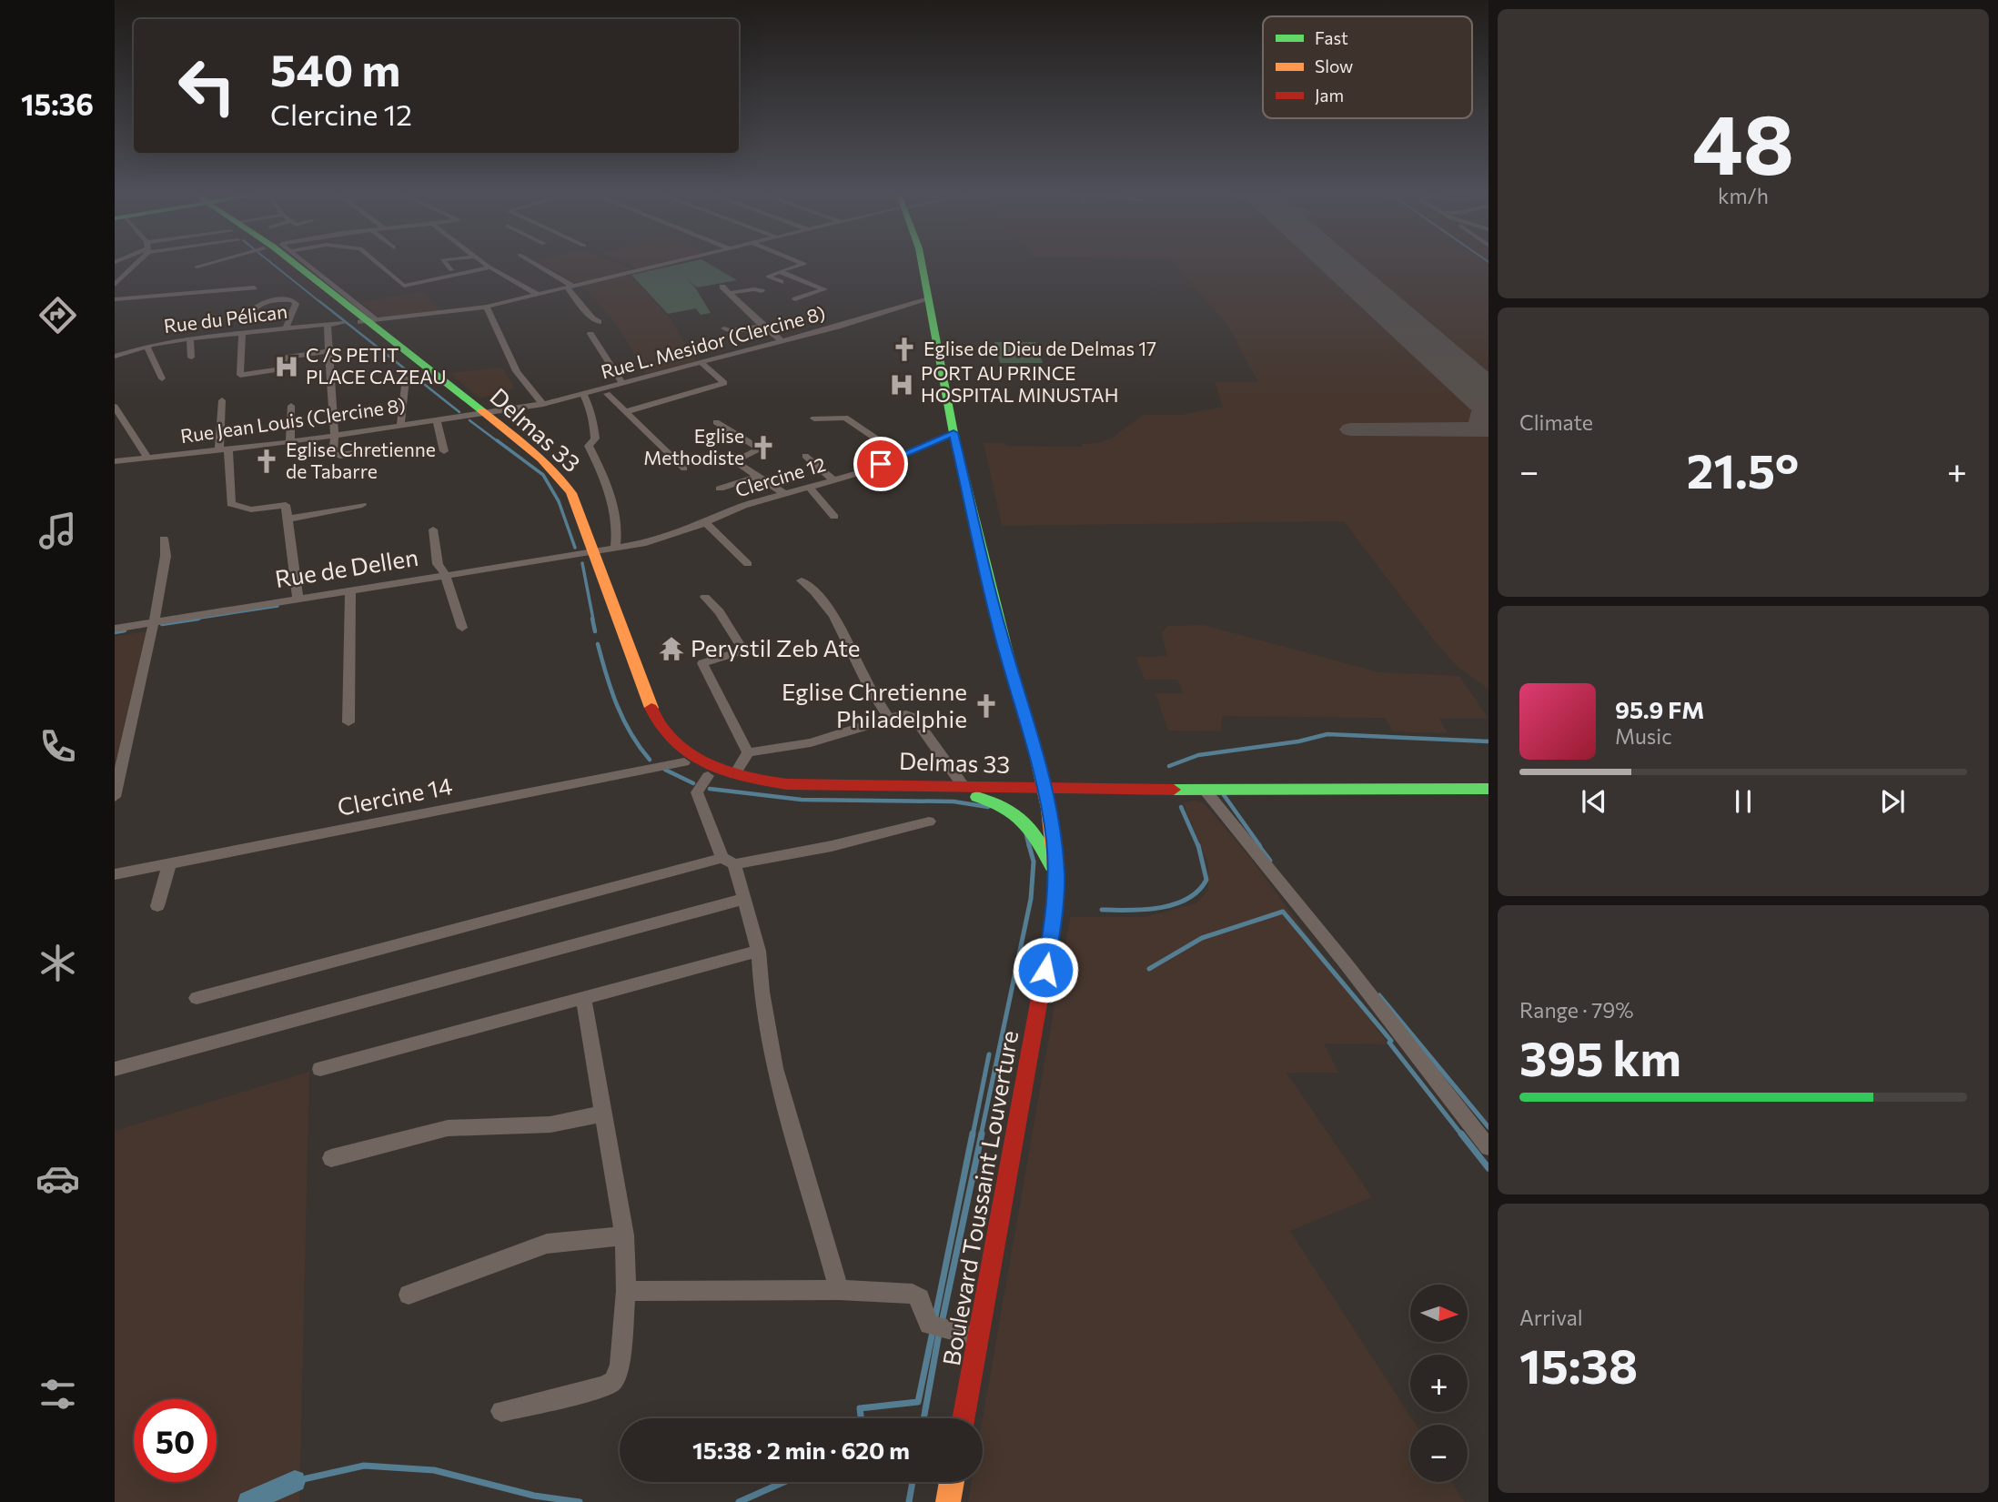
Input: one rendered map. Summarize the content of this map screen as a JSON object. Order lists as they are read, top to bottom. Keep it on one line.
{"streets":{"main road":["Delmas 33","Boulevard Toussaint Louverture"],"street":["Rue du Pélican","Rue L. Mesidor (Clercine 8)","Rue Jean Louis (Clercine 8)","Clercine 12","Rue de Dellen","Clercine 14"]},"crossings":[["Rue L. Mesidor (Clercine 8)","Rue Jean Louis (Clercine 8)"],["Rue L. Mesidor (Clercine 8)","Delmas 33"],["Rue L. Mesidor (Clercine 8)","Boulevard Toussaint Louverture"],["Rue Jean Louis (Clercine 8)","Delmas 33"],["Delmas 33","Rue de Dellen"],["Delmas 33","Clercine 14"],["Delmas 33","Boulevard Toussaint Louverture"],["Clercine 12","Rue de Dellen"],["Clercine 12","Boulevard Toussaint Louverture"]],"places":{"church":["Eglise de Dieu de Delmas 17","Eglise Methodiste","Eglise Chretienne de Tabarre","Eglise Chretienne Philadelphie"],"hospital":["C /S PETIT PLACE CAZEAU","PORT AU PRINCE HOSPITAL MINUSTAH"],"temple":["Perystil Zeb Ate"]},"legend":["Fast","Slow","Jam"],"north":"right","page":{"tabs":"15:36","tile":[["48","km/h"],"Climate",["Range · 79%","395 km"],["Arrival","15:38"]],"turn":["540 m","Clercine 12"],"heat":["−","21.5°","+"],"song":["95.9 FM","Music"],"map_buttons":["+","−"],"limit":"50","trip":"15:38 · 2 min · 620 m"}}
